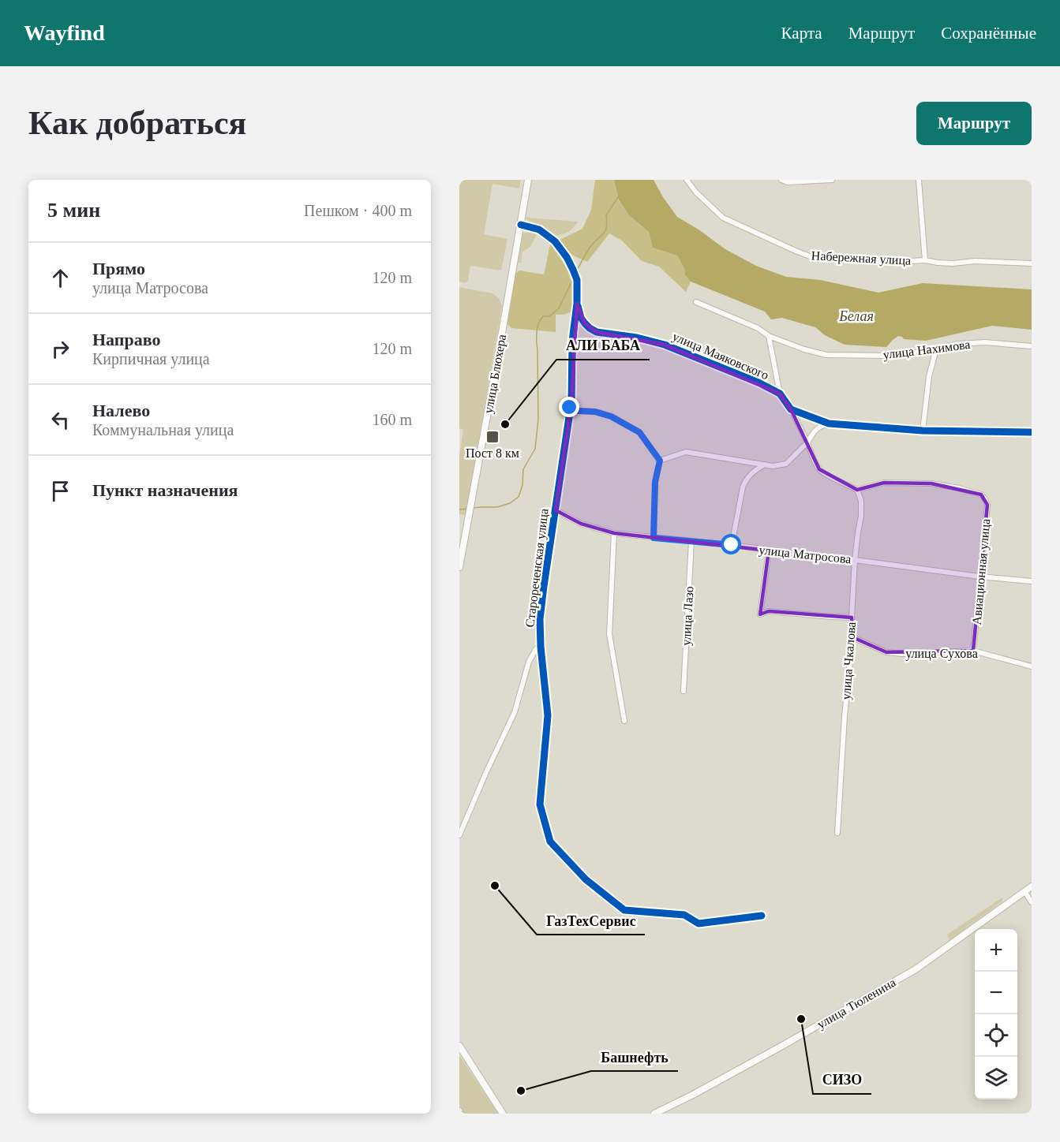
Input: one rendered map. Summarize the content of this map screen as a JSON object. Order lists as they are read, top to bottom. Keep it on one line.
{"streets":{"main road":["улица Блюхера","улица Тюленина"],"street":["Набережная улица","улица Нахимова","улица Маяковского","улица Матросова","Старореченская улица","Авиационная улица","улица Лазо","улица Сухова","улица Чкалова"]},"crossings":[["улица Маяковского","Старореченская улица"],["улица Маяковского","Авиационная улица"],["улица Маяковского","улица Чкалова"],["улица Блюхера","Старореченская улица"],["улица Матросова","Старореченская улица"],["улица Матросова","Авиационная улица"],["улица Матросова","улица Лазо"],["улица Матросова","улица Чкалова"],["Авиационная улица","улица Сухова"],["Авиационная улица","улица Чкалова"],["улица Сухова","улица Чкалова"]],"water":["Белая"],"places":{"other":["АЛИ БАБА","ГазТехСервис","СИЗО","Башнефть"],"transit":["Пост 8 км"]},"page":{"header":"Wayfind","nav":["Карта","Маршрут","Сохранённые"],"buttons":"Маршрут","title":"Как добраться","heading":["5 мин","Пешком · 400 m"],"list":[["Прямо","улица Матросова","120 m"],["Направо","Кирпичная улица","120 m"],["Налево","Коммунальная улица","160 m"],"Пункт назначения"],"map_buttons":["+","−"]}}
